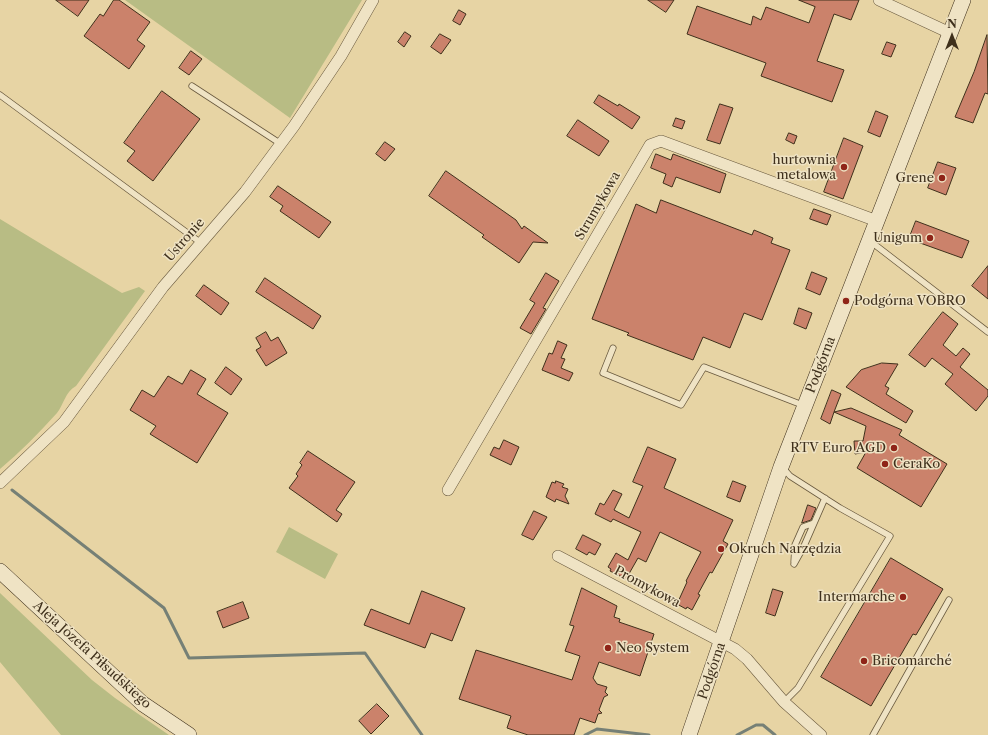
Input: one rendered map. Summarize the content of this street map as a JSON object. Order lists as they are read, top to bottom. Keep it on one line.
{"streets":{"main road":["Podgórna","Aleja Józefa Piłsudskiego"],"street":["Strumykowa","Ustronie","Promykowa"]},"crossings":[["Strumykowa","Podgórna"],["Podgórna","Promykowa"]],"places":["hurtownia metalowa","Grene","Unigum","Podgórna VOBRO","RTV Euro AGD","CeraKo","Okruch Narzędzia","Intermarche","Neo System","Bricomarché"],"north":"top"}
